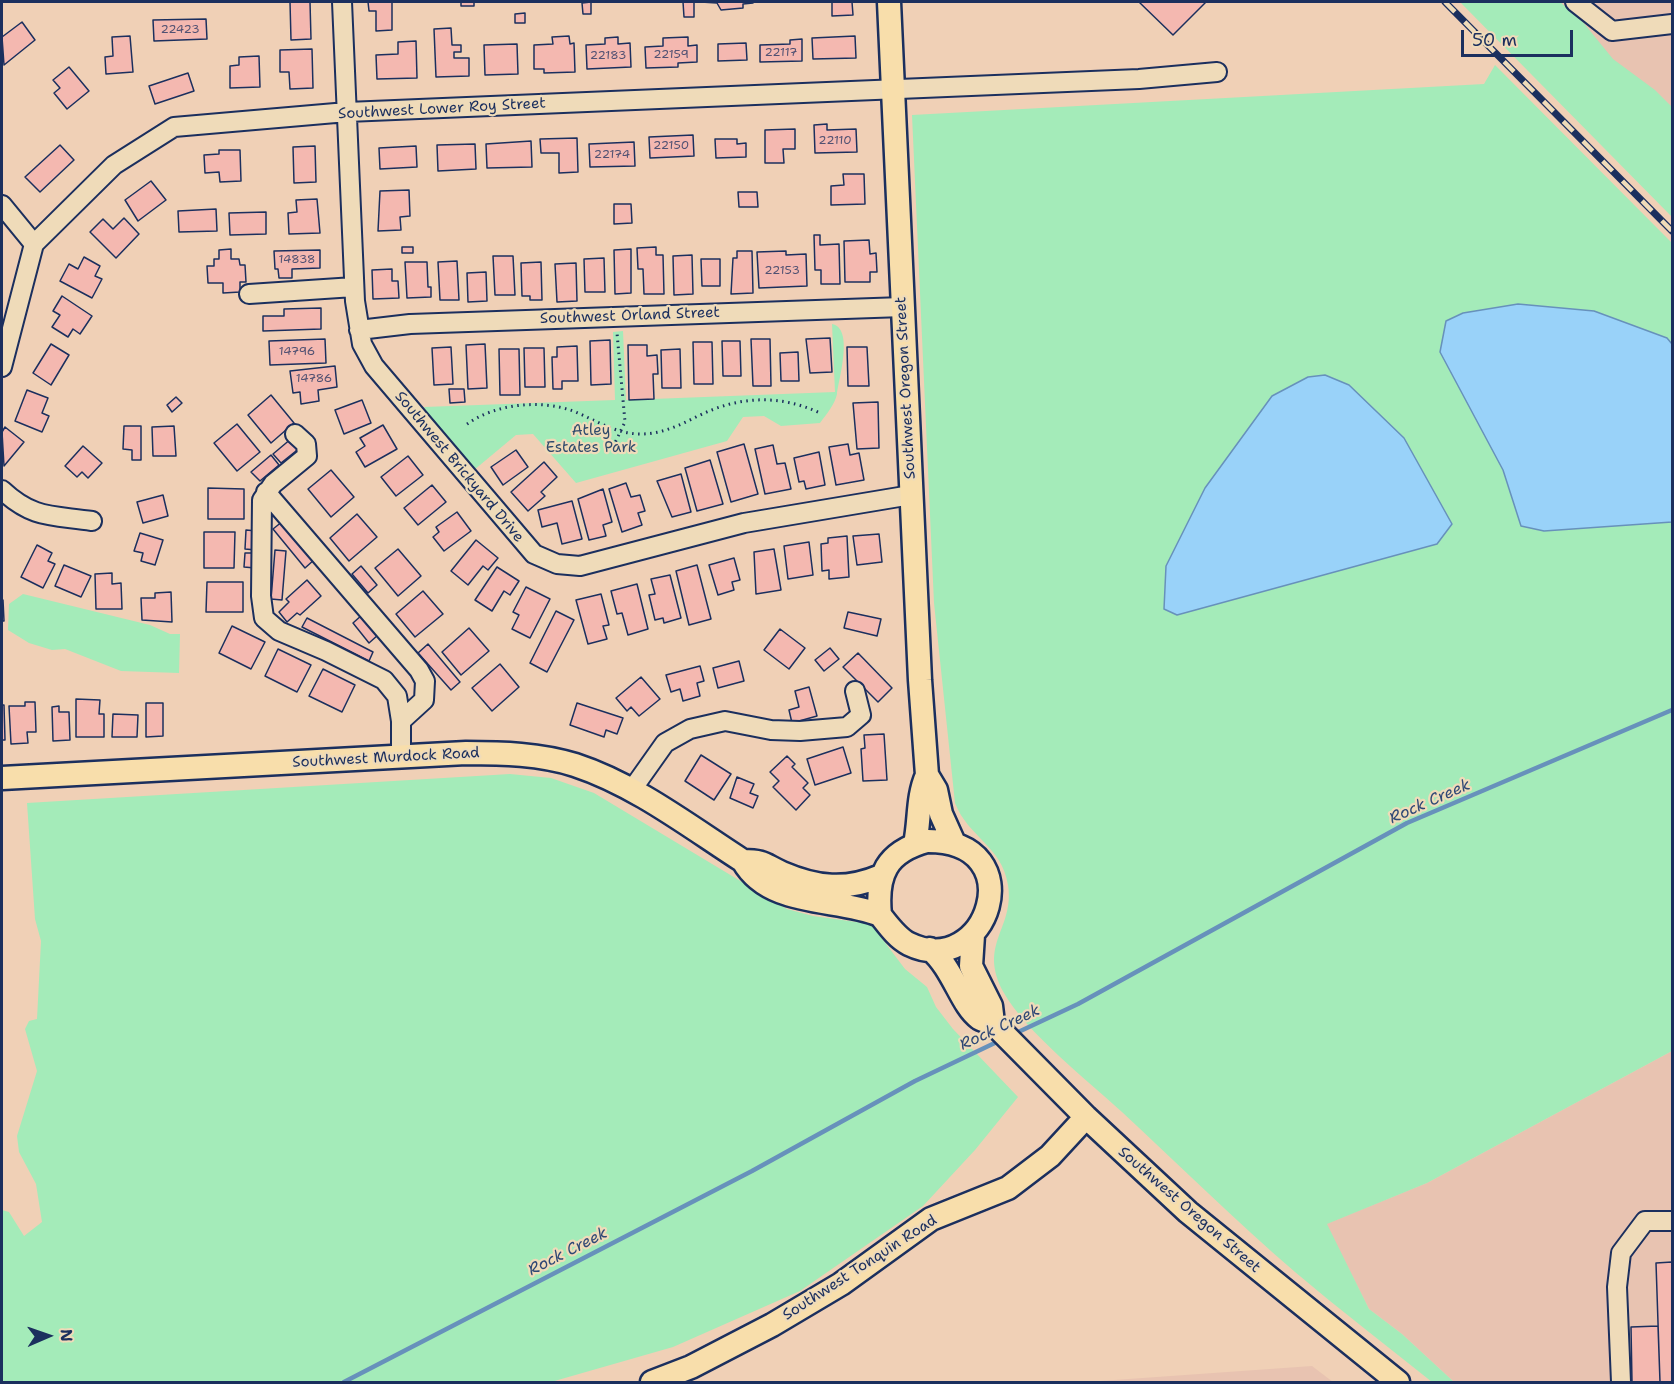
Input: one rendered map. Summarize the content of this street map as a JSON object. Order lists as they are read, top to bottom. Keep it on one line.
{"streets":{"main road":["Southwest Oregon Street","Southwest Murdock Road","Southwest Tonquin Road"],"street":["Southwest Lower Roy Street","Southwest Orland Street","Southwest Brickyard Drive"]},"crossings":[["Southwest Lower Roy Street","Southwest Oregon Street"],["Southwest Lower Roy Street","Southwest Brickyard Drive"],["Southwest Orland Street","Southwest Oregon Street"],["Southwest Orland Street","Southwest Brickyard Drive"],["Southwest Oregon Street","Southwest Brickyard Drive"],["Southwest Oregon Street","Southwest Murdock Road"],["Southwest Oregon Street","Southwest Tonquin Road"]],"water":["Rock Creek"],"parks":["Atley Estates Park"],"house_numbers":["22423","22117","22159","22183","22110","22150","22174","14838","22153","14796","14786"],"scale_bar":"50 m","north":"right"}
